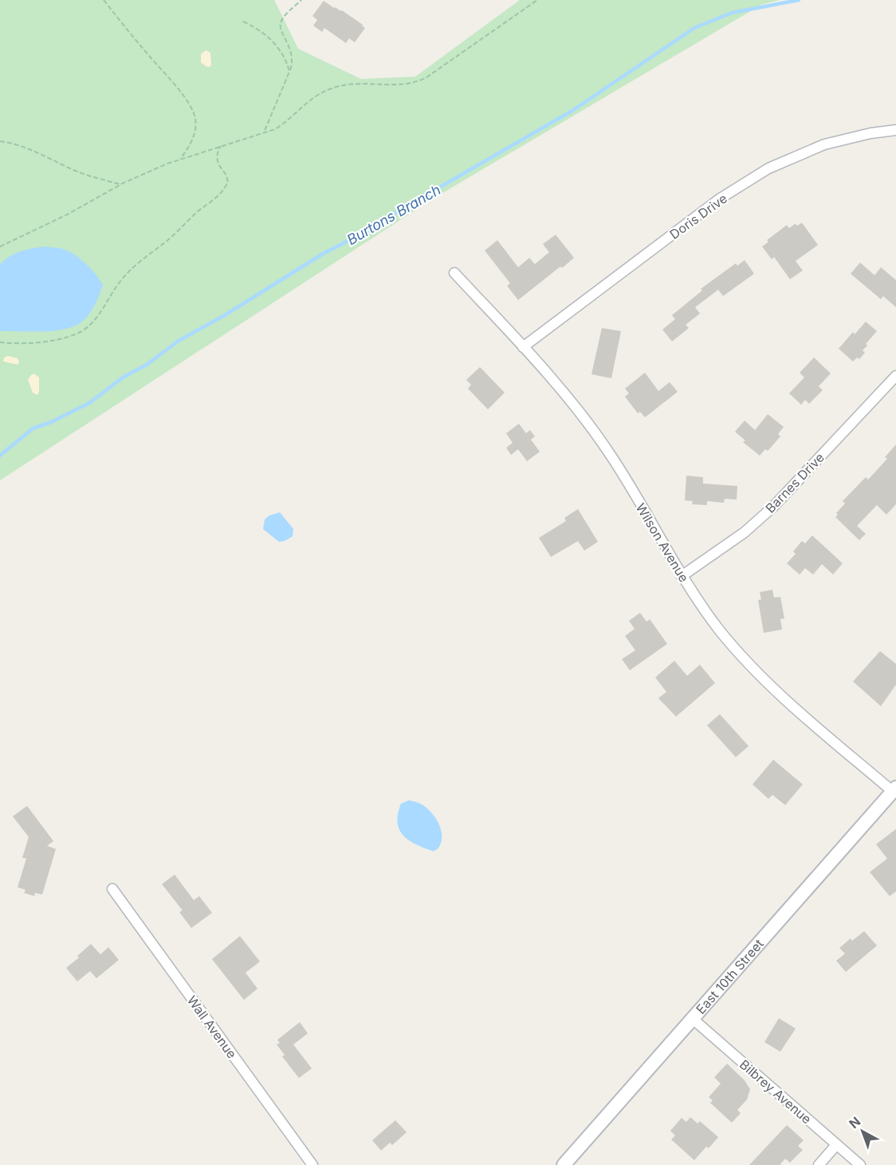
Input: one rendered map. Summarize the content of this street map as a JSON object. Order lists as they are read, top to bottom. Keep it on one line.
{"streets":{"main road":["East 10th Street"],"street":["Doris Drive","Barnes Drive","Wilson Avenue","Wall Avenue","Bilbrey Avenue"]},"crossings":[["Doris Drive","Wilson Avenue"],["Barnes Drive","Wilson Avenue"],["Wilson Avenue","East 10th Street"],["East 10th Street","Bilbrey Avenue"]],"water":["Burtons Branch"],"north":"top left"}
